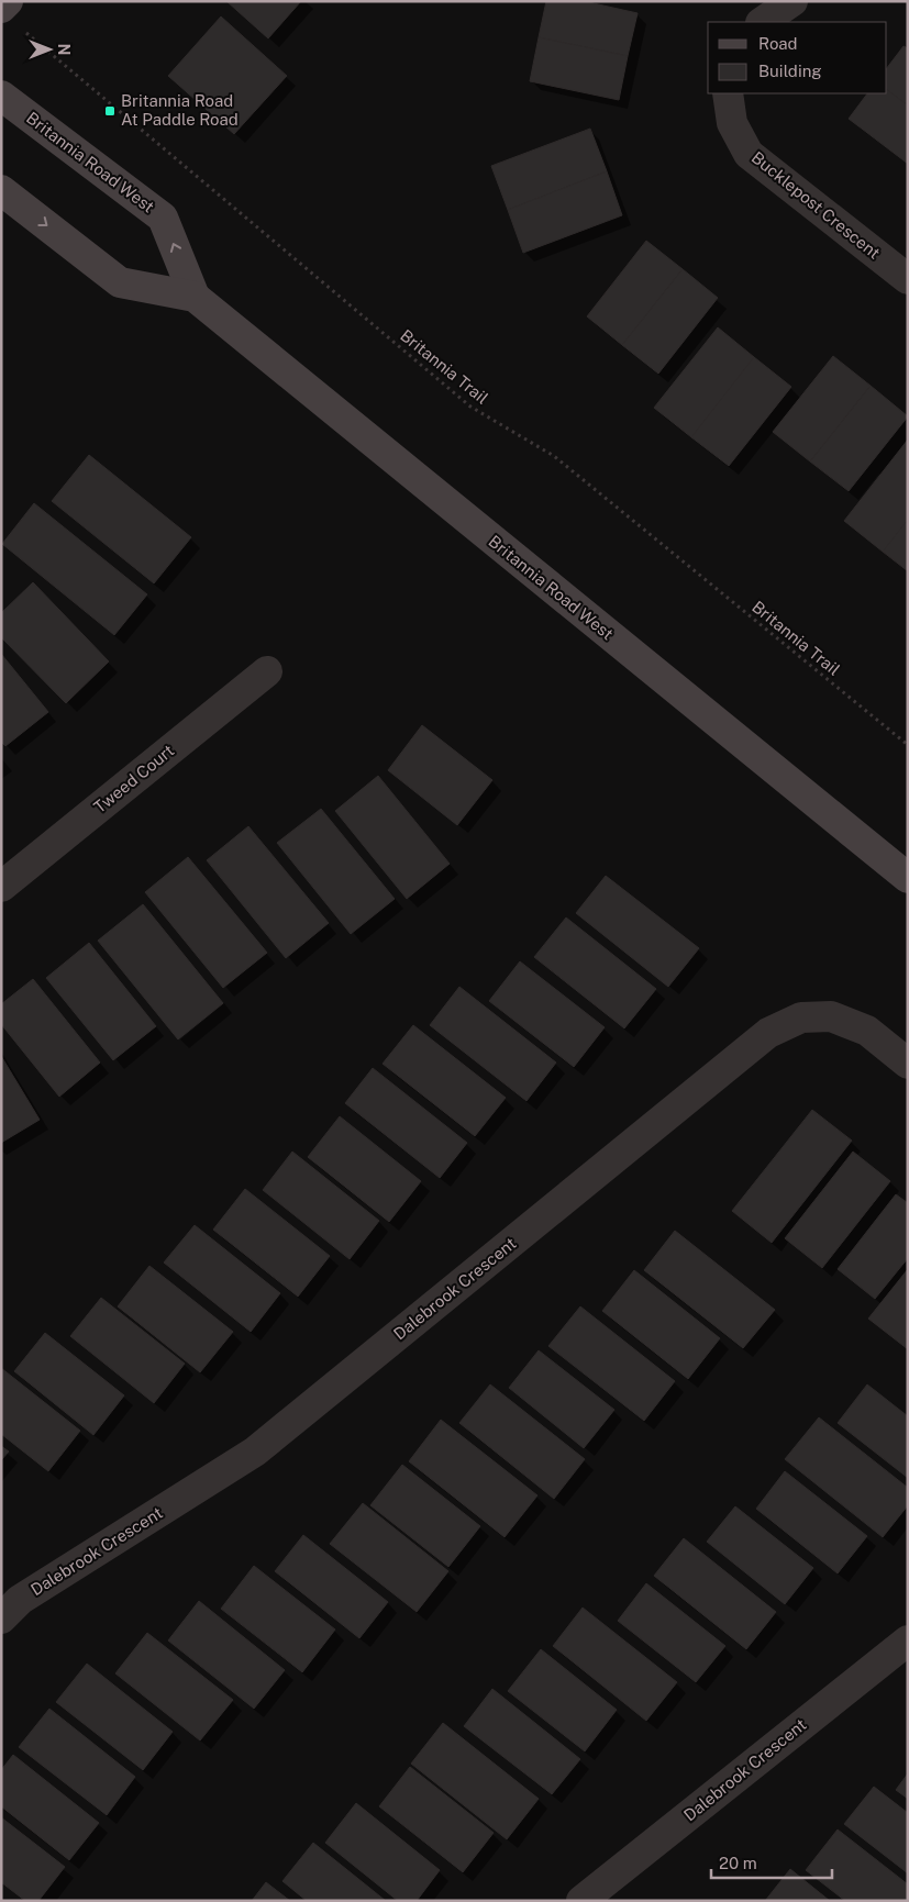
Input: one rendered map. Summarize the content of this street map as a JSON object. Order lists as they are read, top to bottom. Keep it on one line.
{"streets":{"main road":["Britannia Road West"],"street":["Bucklepost Crescent","Tweed Court","Dalebrook Crescent"],"path":["Britannia Trail"]},"places":{"transit":["Britannia Road At Paddle Road"]},"legend":["Road","Building"],"scale_bar":"20 m","north":"right"}
